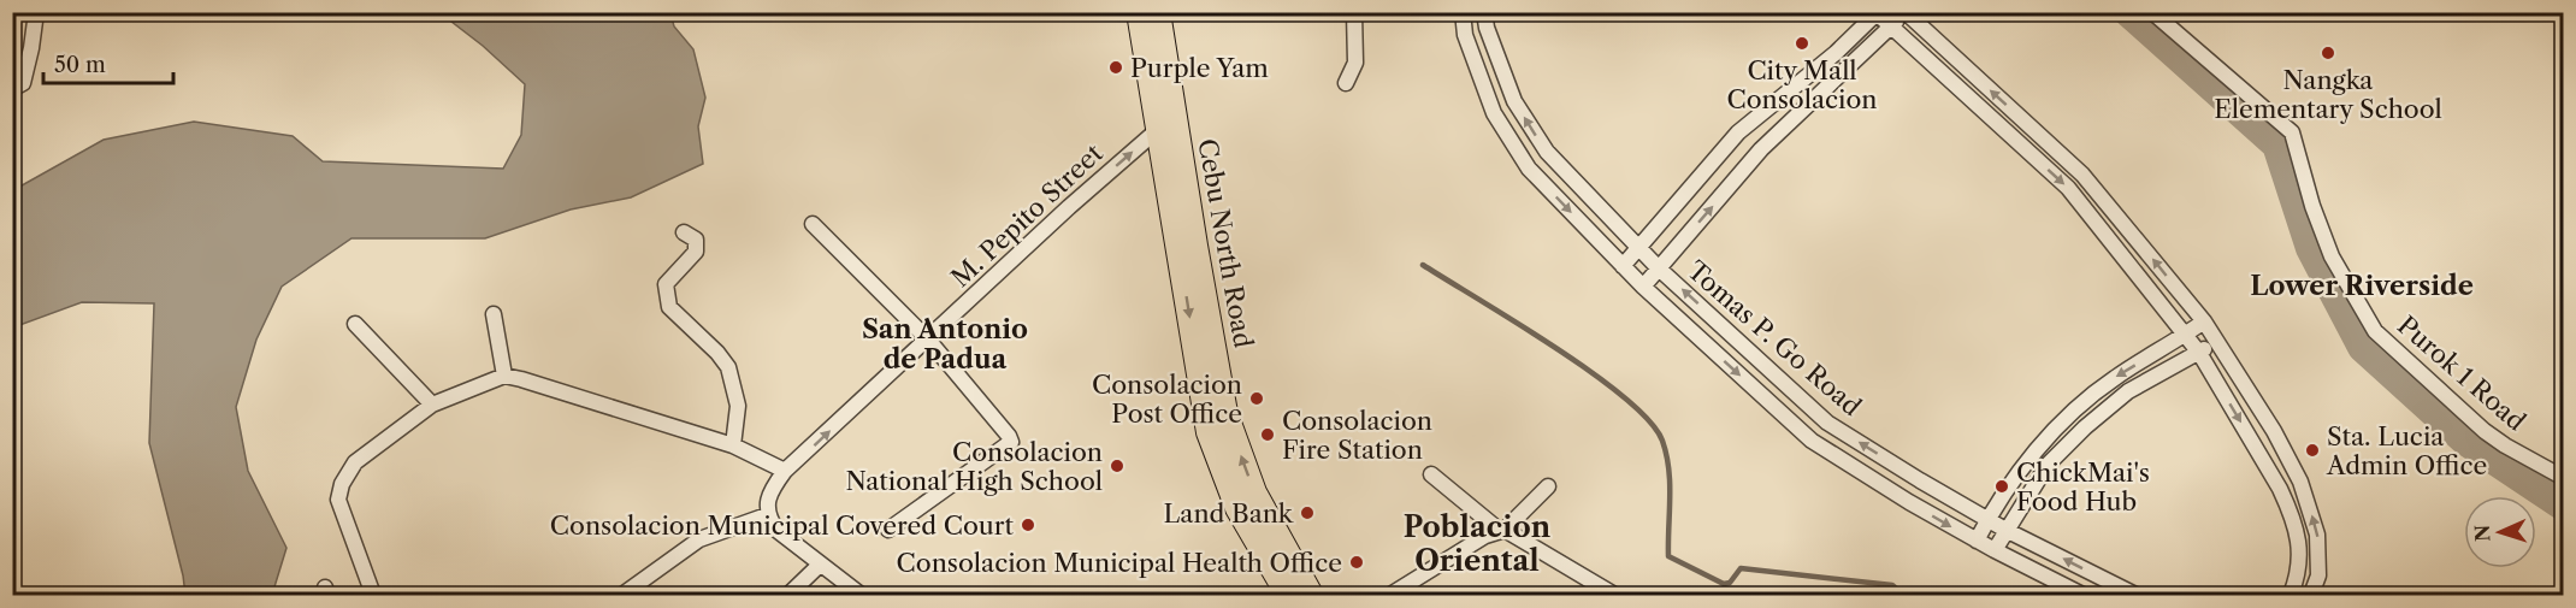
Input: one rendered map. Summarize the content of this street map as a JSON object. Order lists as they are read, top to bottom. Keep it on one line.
{"streets":{"main road":["Cebu North Road"],"street":["M. Pepito Street","Tomas P. Go Road","Purok 1 Road"]},"crossings":[["M. Pepito Street","Cebu North Road"]],"one_way":["M. Pepito Street"],"districts":["Lower Riverside","San Antonio de Padua","Poblacion Oriental"],"places":["City Mall Consolacion","Nangka Elementary School","Purple Yam","Consolacion Post Office","Consolacion Fire Station","Sta. Lucia Admin Office","Consolacion National High School","ChickMai's Food Hub","Land Bank","Consolacion Municipal Covered Court","Consolacion Municipal Health Office"],"scale_bar":"50 m","north":"left"}
